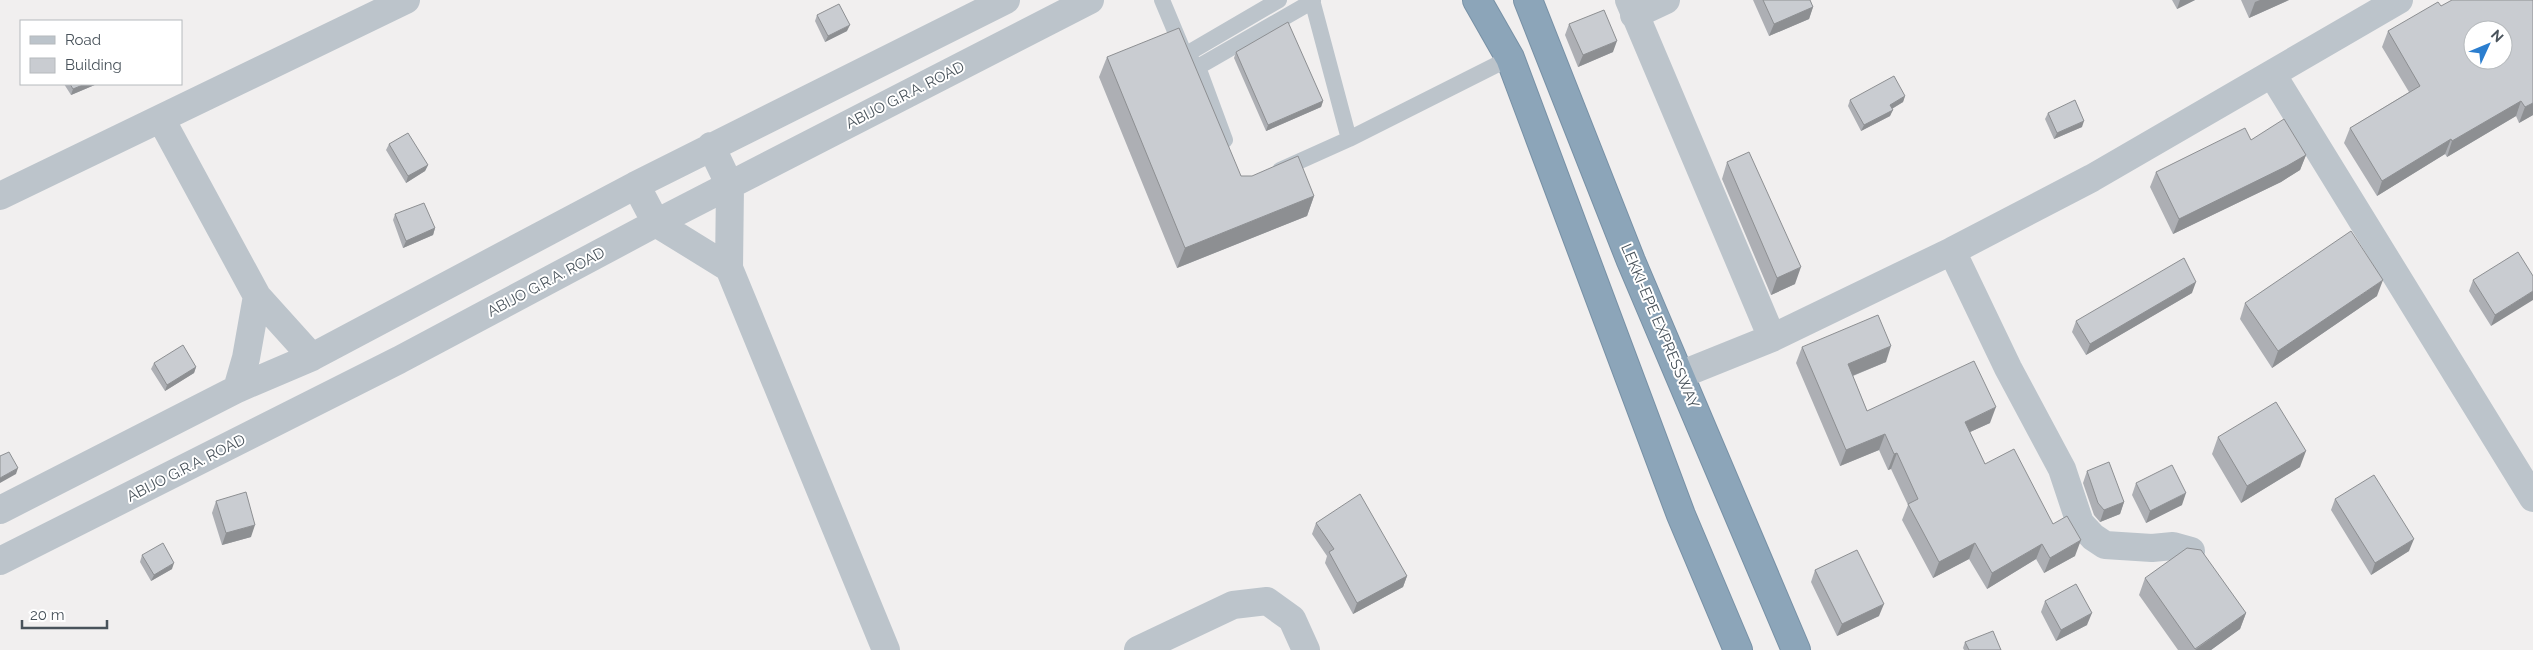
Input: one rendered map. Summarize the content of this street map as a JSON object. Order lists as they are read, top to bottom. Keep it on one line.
{"streets":{"highway":["LEKKI-EPE EXPRESSWAY"],"street":["ABIJO G.R.A. ROAD"]},"legend":["Road","Building"],"scale_bar":"20 m","north":"top right"}
